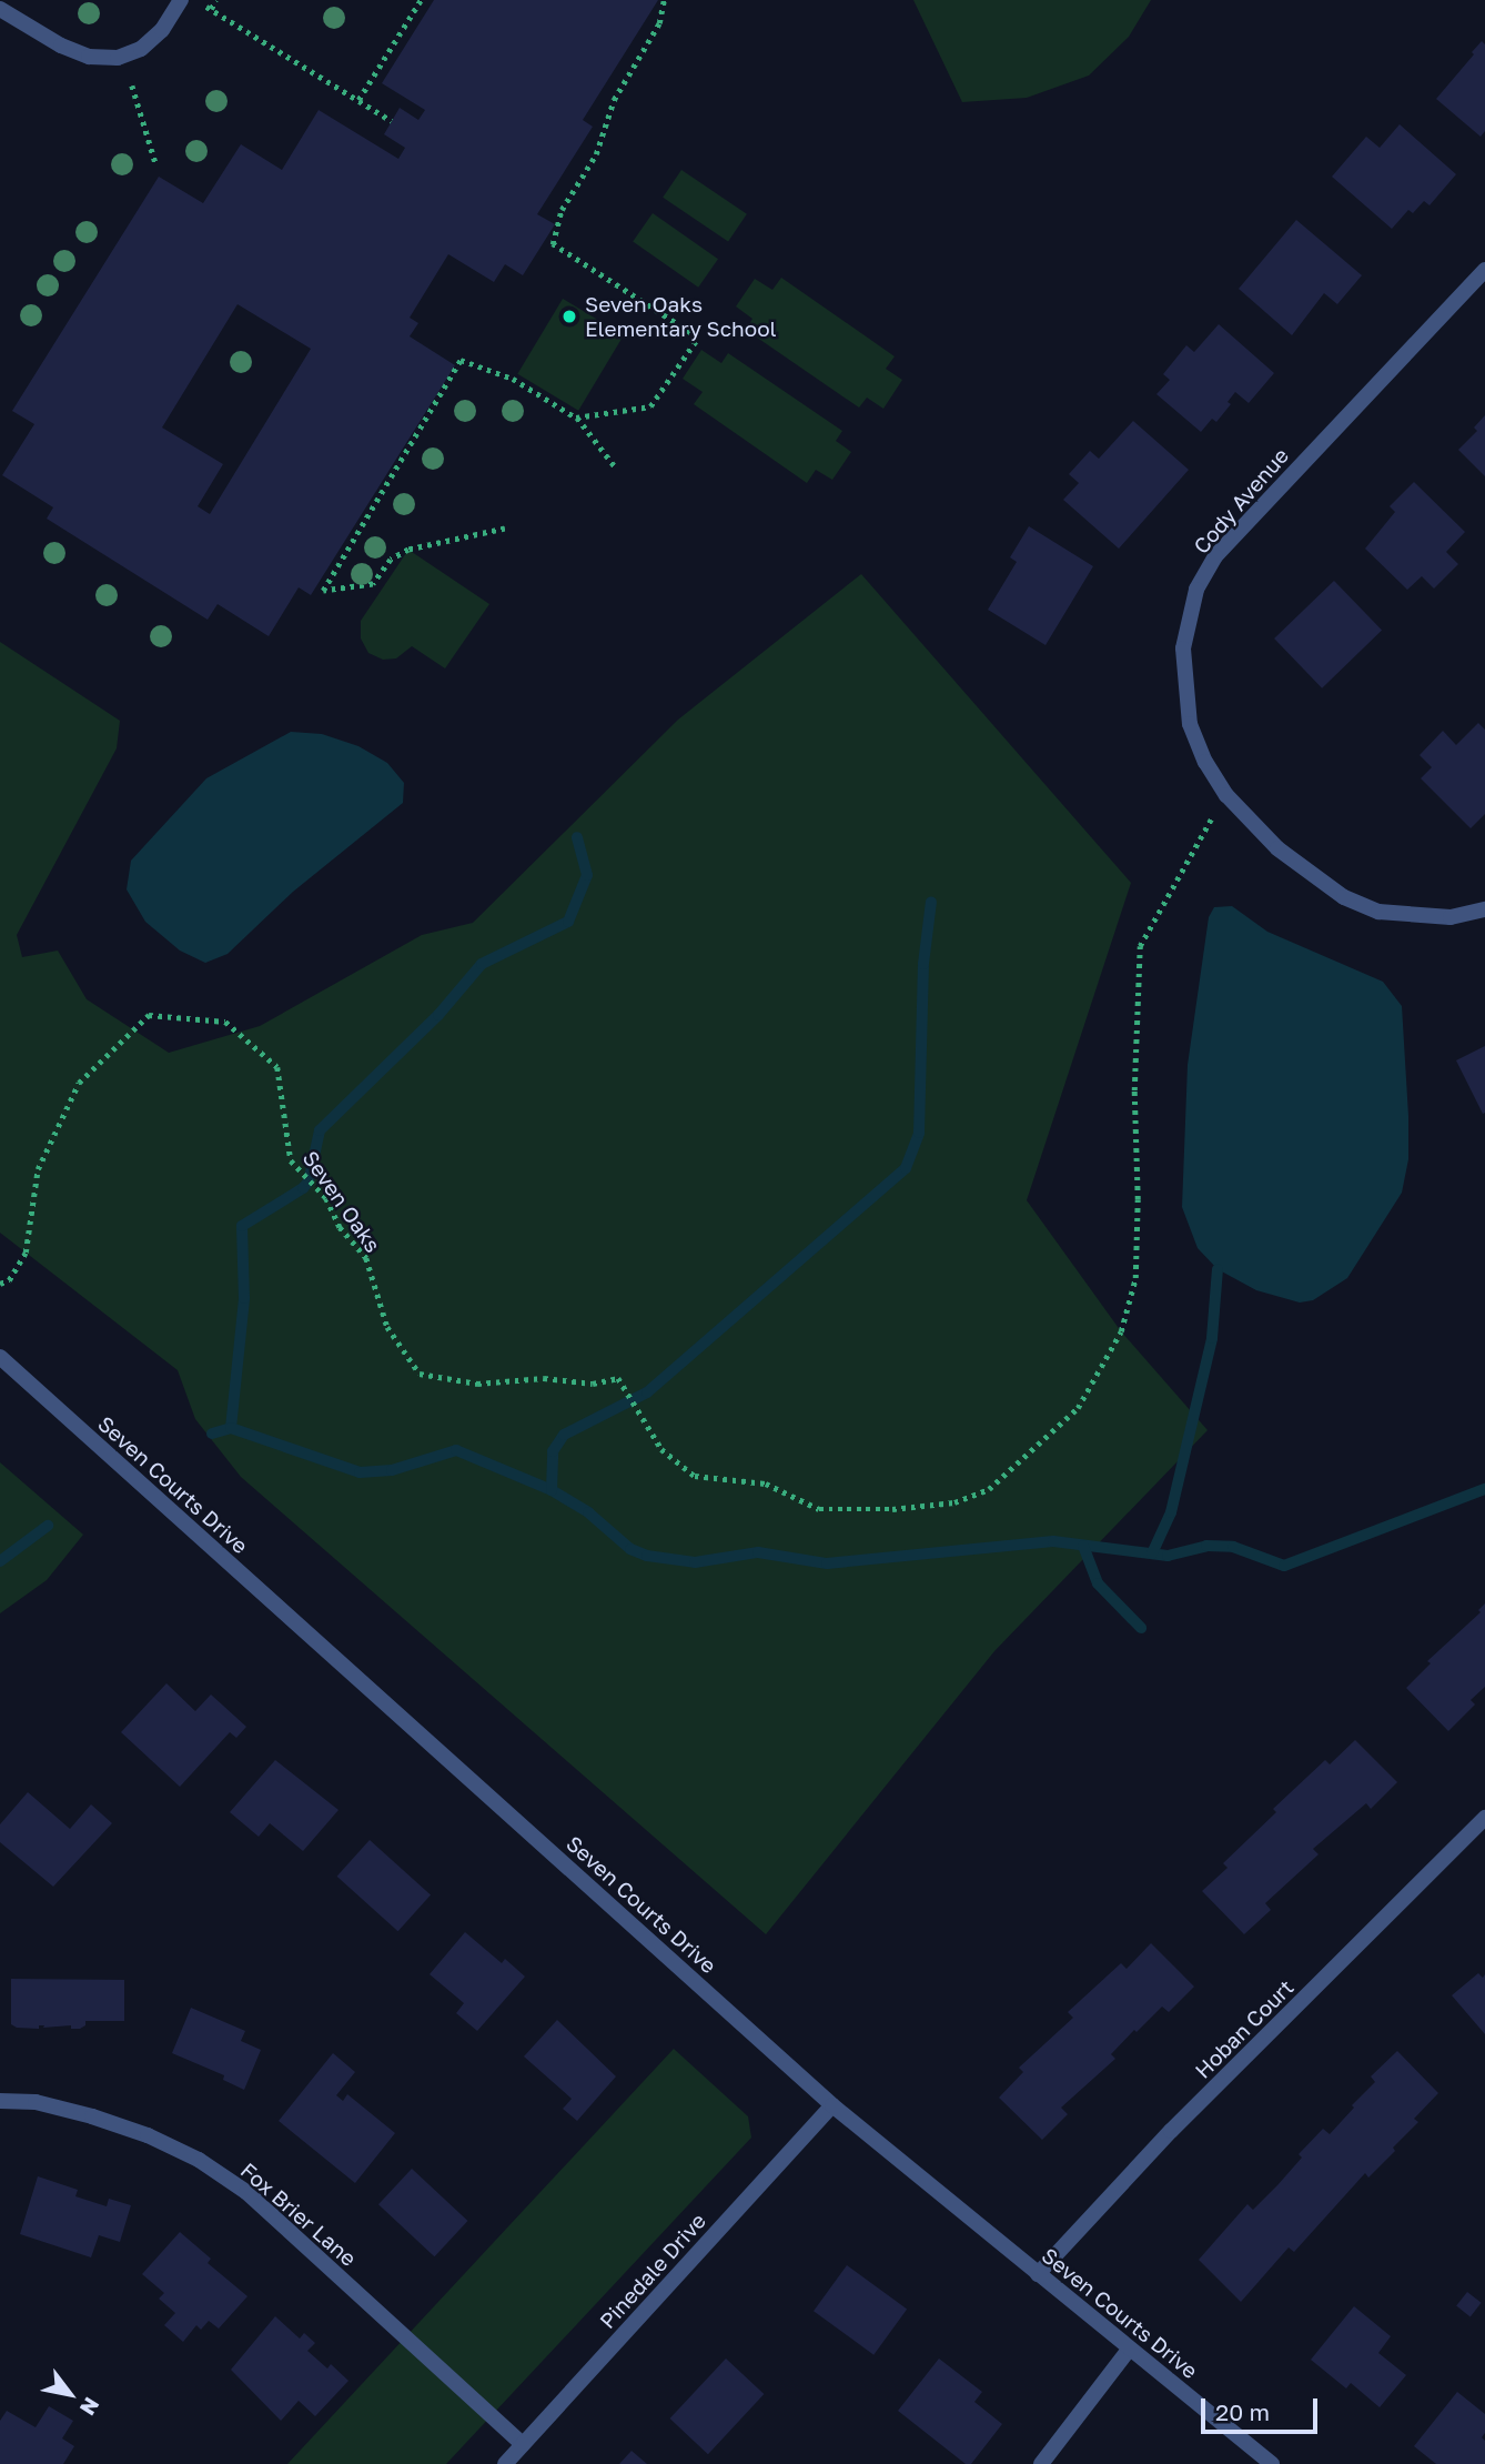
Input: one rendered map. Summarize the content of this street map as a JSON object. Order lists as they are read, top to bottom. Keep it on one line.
{"streets":{"street":["Cody Avenue","Seven Courts Drive","Hoban Court","Fox Brier Lane","Pinedale Drive"],"path":["Seven Oaks"]},"crossings":[["Cody Avenue","Seven Oaks"],["Seven Courts Drive","Hoban Court"],["Seven Courts Drive","Pinedale Drive"],["Fox Brier Lane","Pinedale Drive"]],"places":["Seven Oaks Elementary School"],"scale_bar":"20 m","north":"bottom right"}
